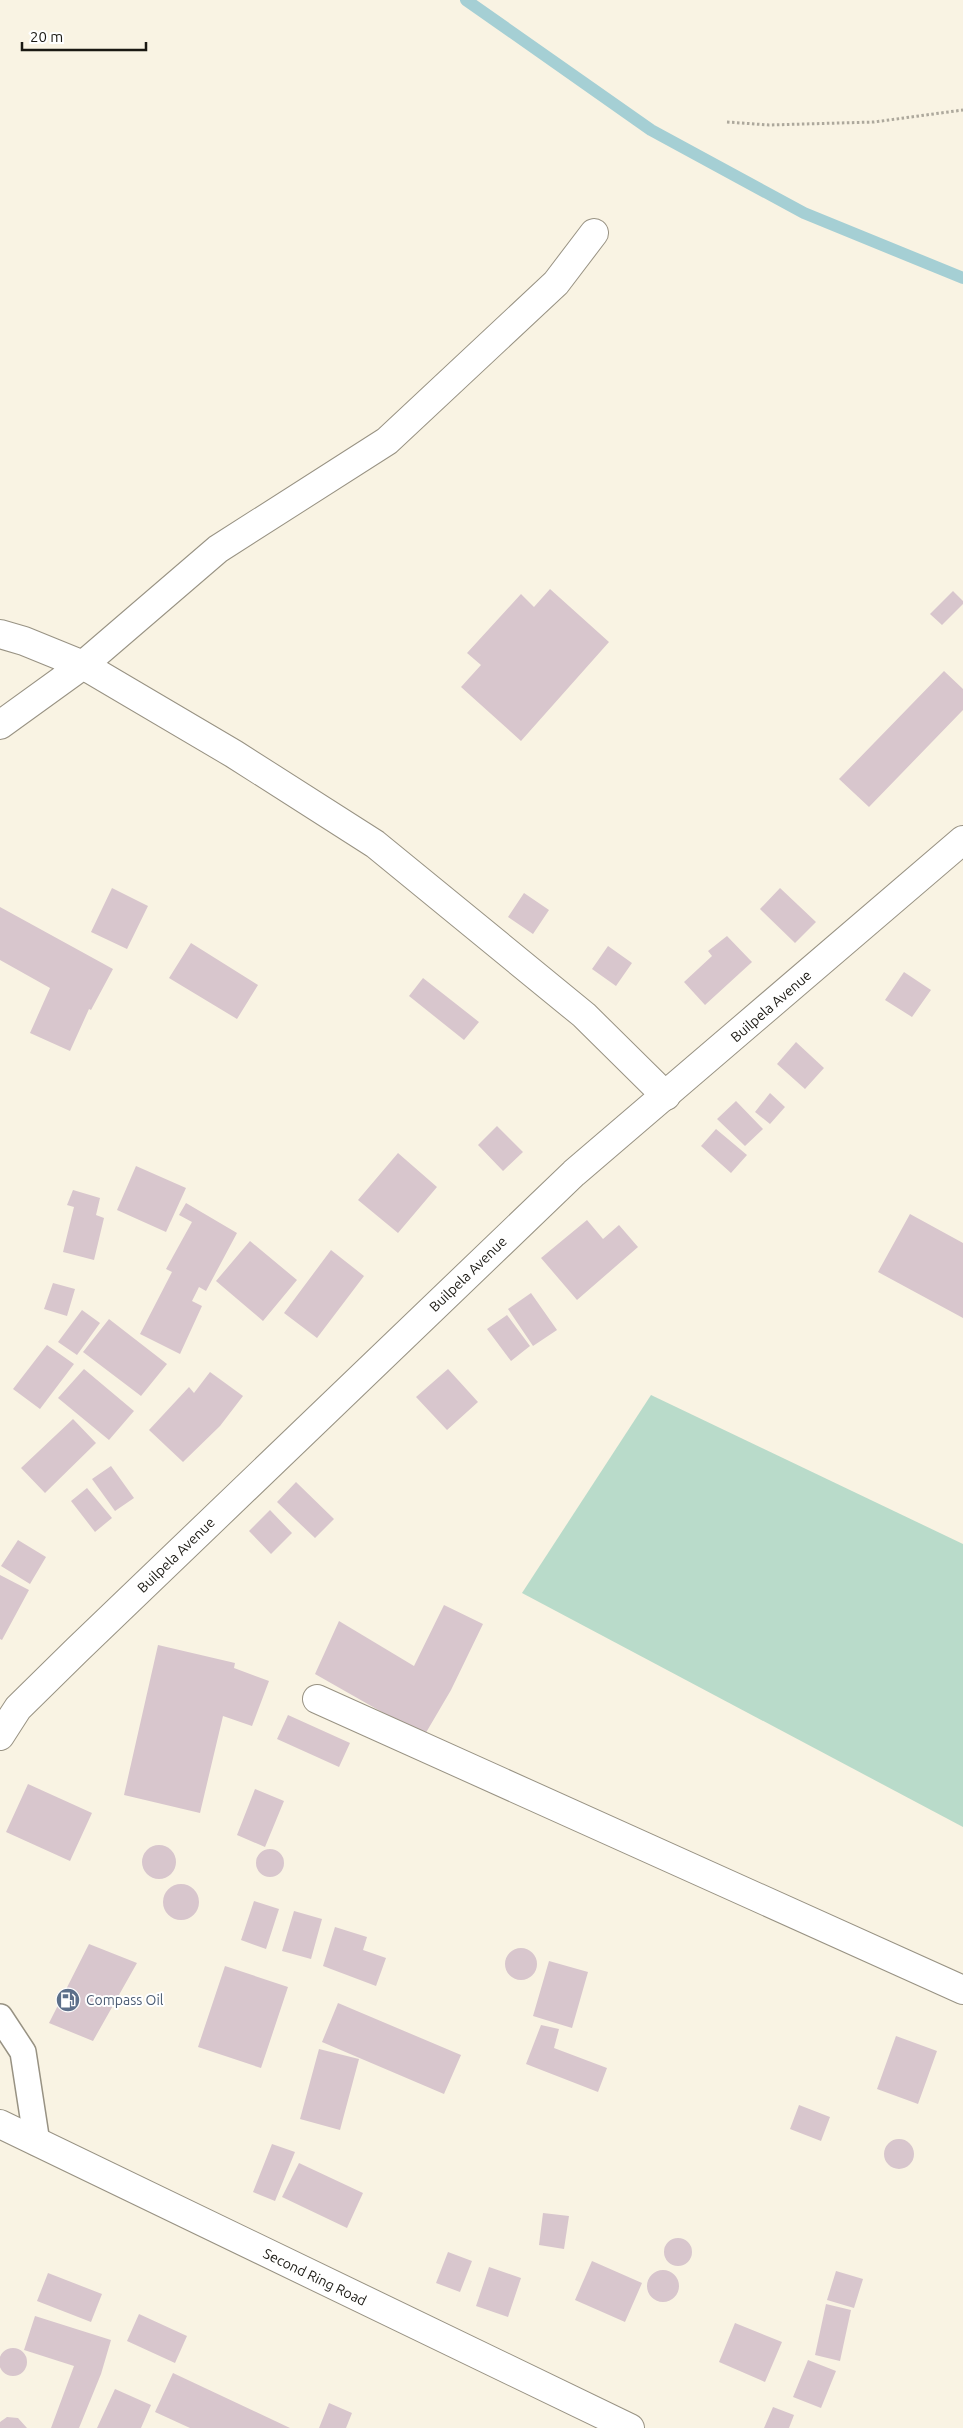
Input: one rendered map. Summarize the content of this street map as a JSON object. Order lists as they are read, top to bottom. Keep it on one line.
{"streets":{"street":["Builpela Avenue","Second Ring Road"]},"places":{"fuel station":["Compass Oil"]},"scale_bar":"20 m"}
